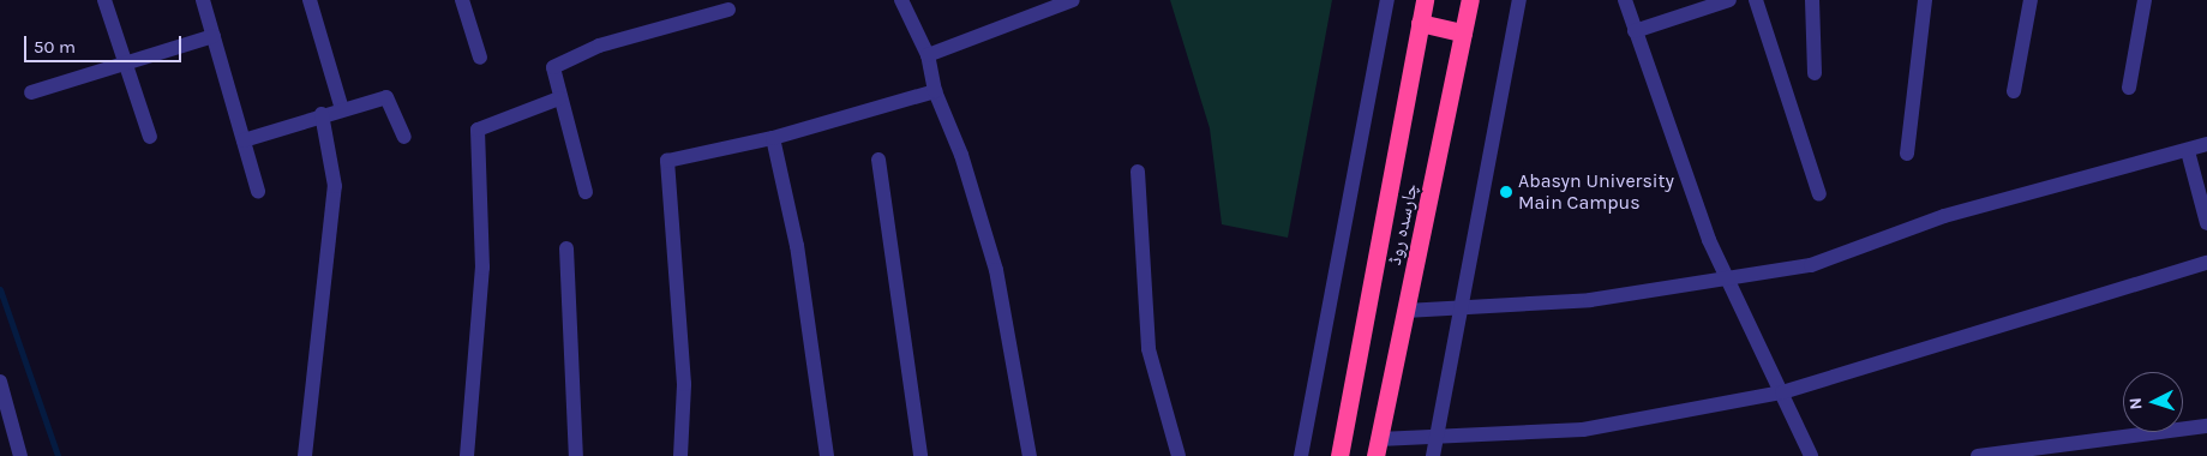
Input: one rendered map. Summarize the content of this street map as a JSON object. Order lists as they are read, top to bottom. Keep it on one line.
{"streets":{"highway":["چارسدہ روڈ"]},"places":["Abasyn University Main Campus"],"scale_bar":"50 m","north":"left"}
